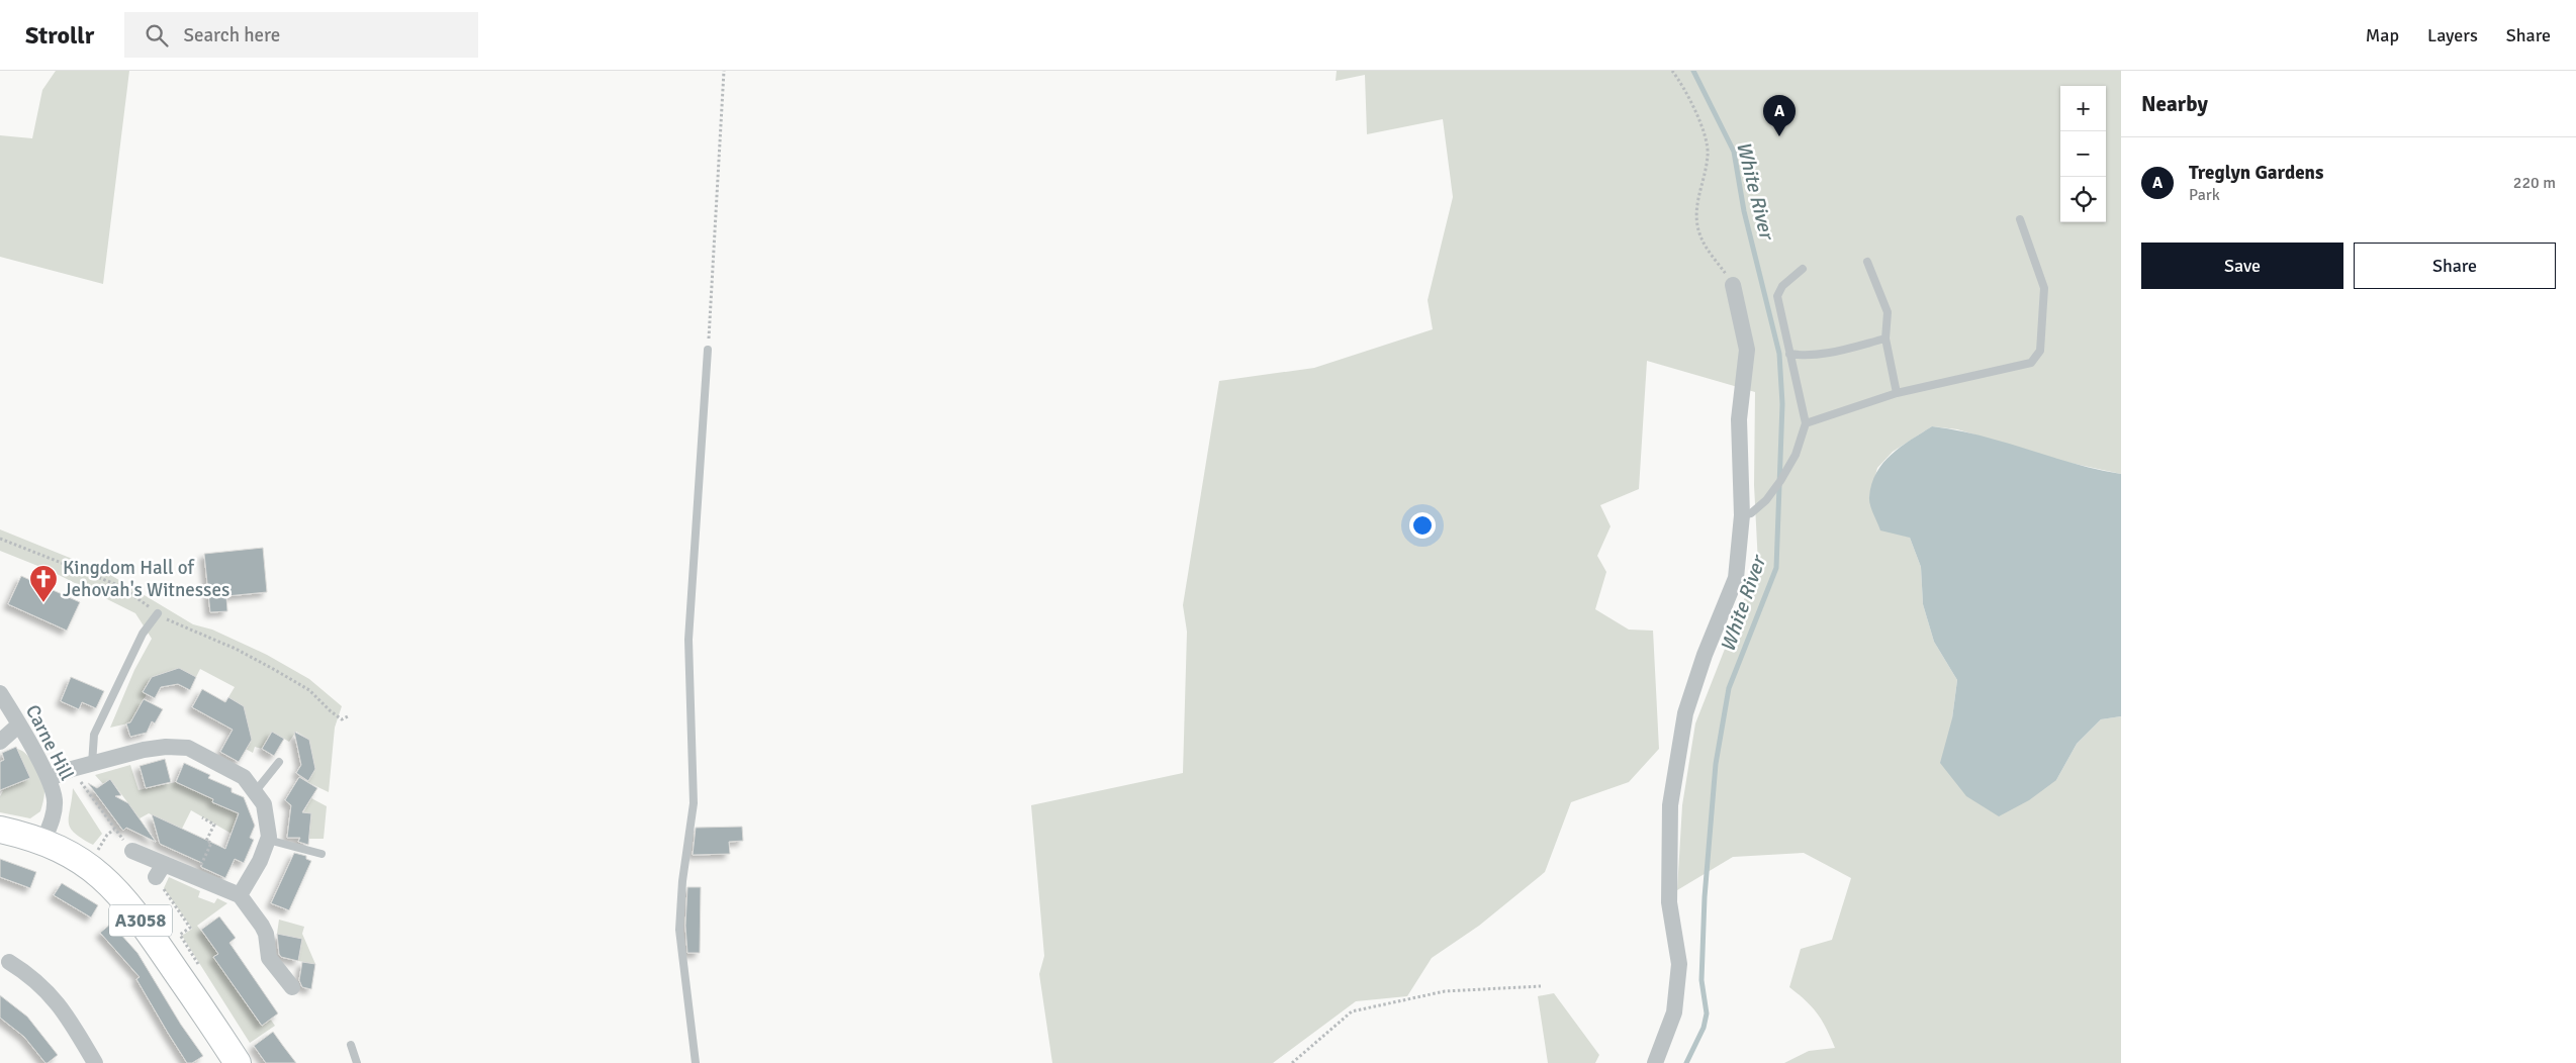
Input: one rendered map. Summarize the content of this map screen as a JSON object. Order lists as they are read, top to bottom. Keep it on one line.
{"streets":{"main road":["A3058"],"street":["Carne Hill"]},"crossings":[["Carne Hill","A3058"]],"water":["White River"],"places":{"church":["Kingdom Hall of Jehovah's Witnesses"]},"page":{"header":"Strollr","search":"Search here","nav":["Map","Layers","Share"],"heading":"Nearby","map_buttons":["+","−"],"pins":"A","list":[{"mark":"A","name":"Treglyn Gardens","note":"Park","value":"220 m"}],"buttons":["Save","Share"]}}
